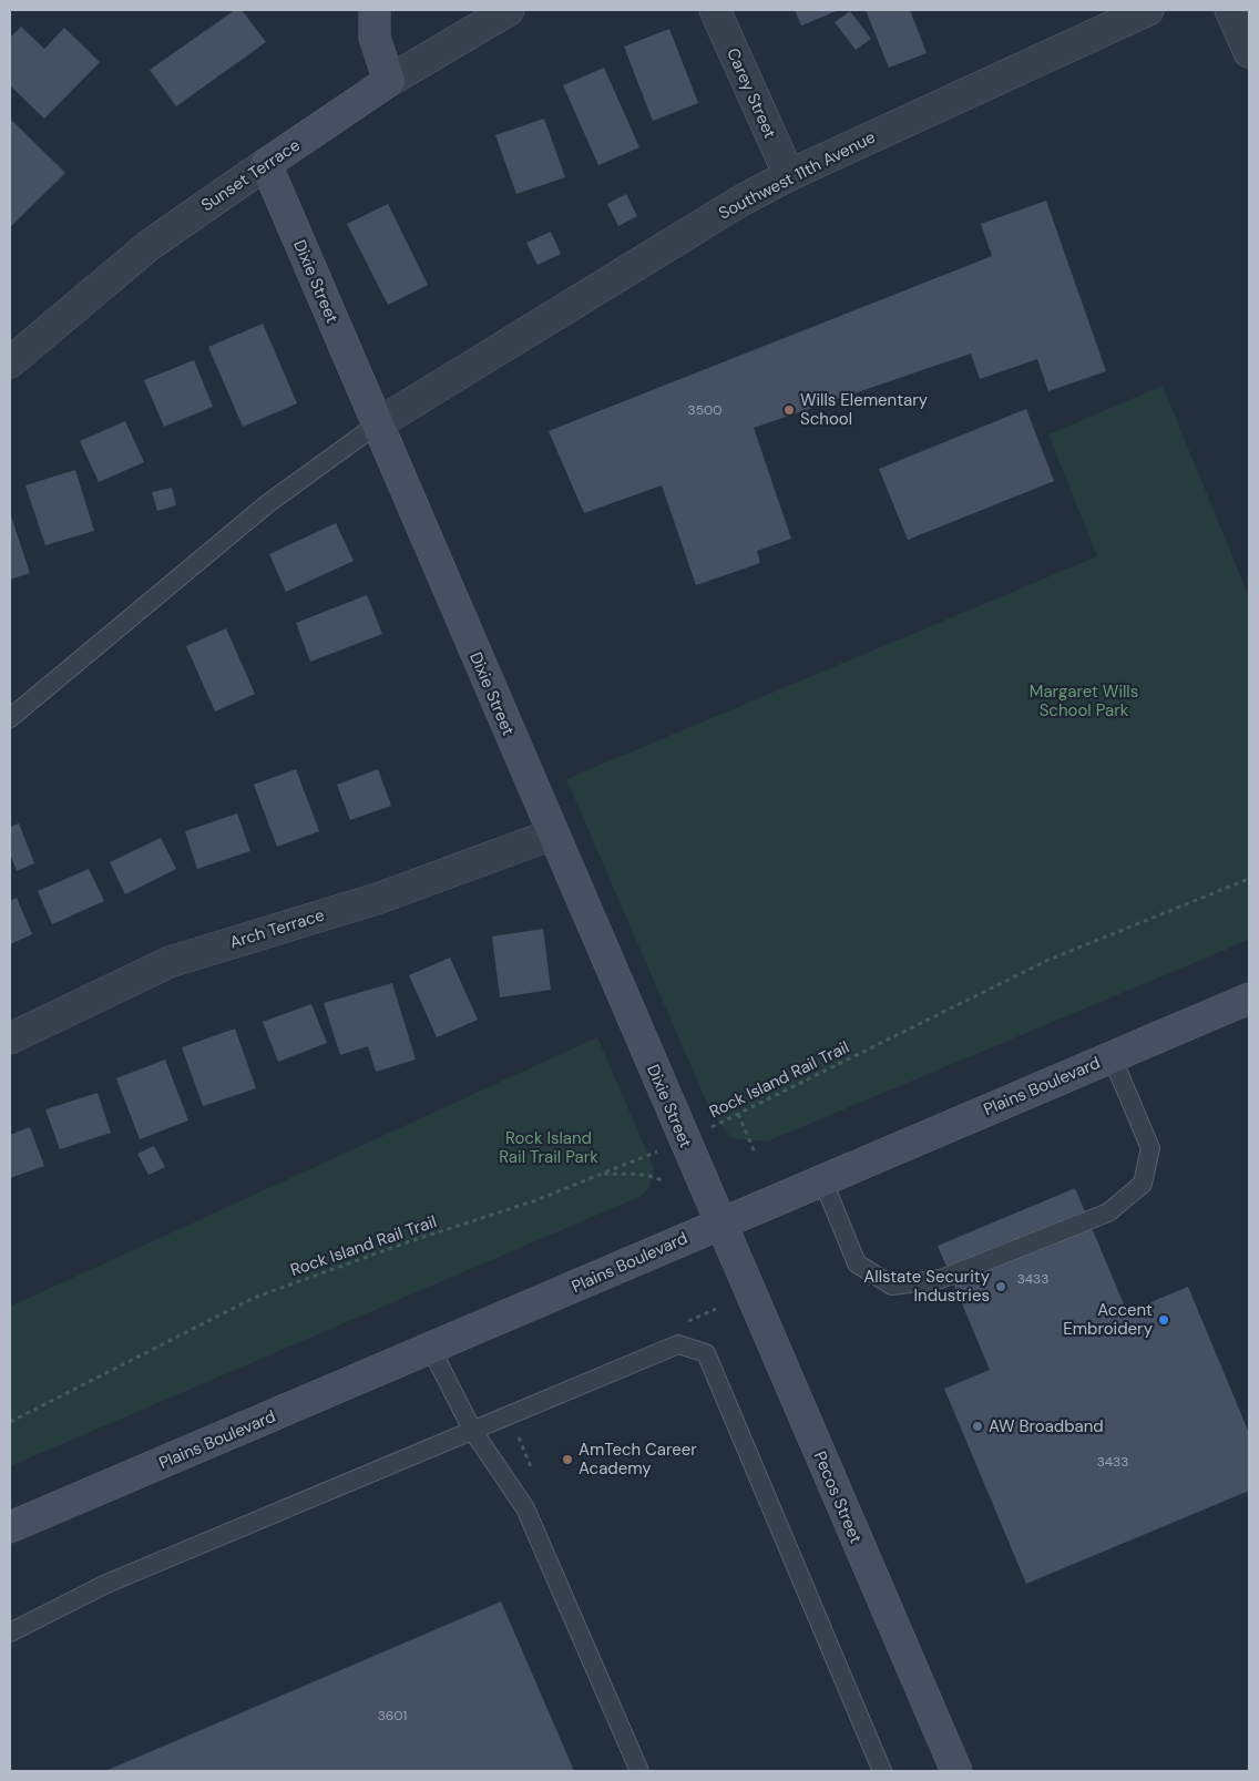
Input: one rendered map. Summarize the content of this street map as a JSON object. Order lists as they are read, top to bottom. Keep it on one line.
{"streets":{"main road":["Sunset Terrace","Dixie Street","Plains Boulevard","Pecos Street"],"street":["Carey Street","Southwest 11th Avenue","Arch Terrace"],"path":["Rock Island Rail Trail"]},"crossings":[["Carey Street","Southwest 11th Avenue"],["Sunset Terrace","Dixie Street"],["Southwest 11th Avenue","Dixie Street"],["Dixie Street","Arch Terrace"],["Dixie Street","Rock Island Rail Trail"],["Dixie Street","Plains Boulevard"],["Dixie Street","Pecos Street"],["Plains Boulevard","Pecos Street"]],"parks":["Margaret Wills School Park","Rock Island Rail Trail Park"],"places":["Wills Elementary School","Allstate Security Industries","Accent Embroidery","AW Broadband","AmTech Career Academy"],"house_numbers":["3500","3433","3433","3601"]}
